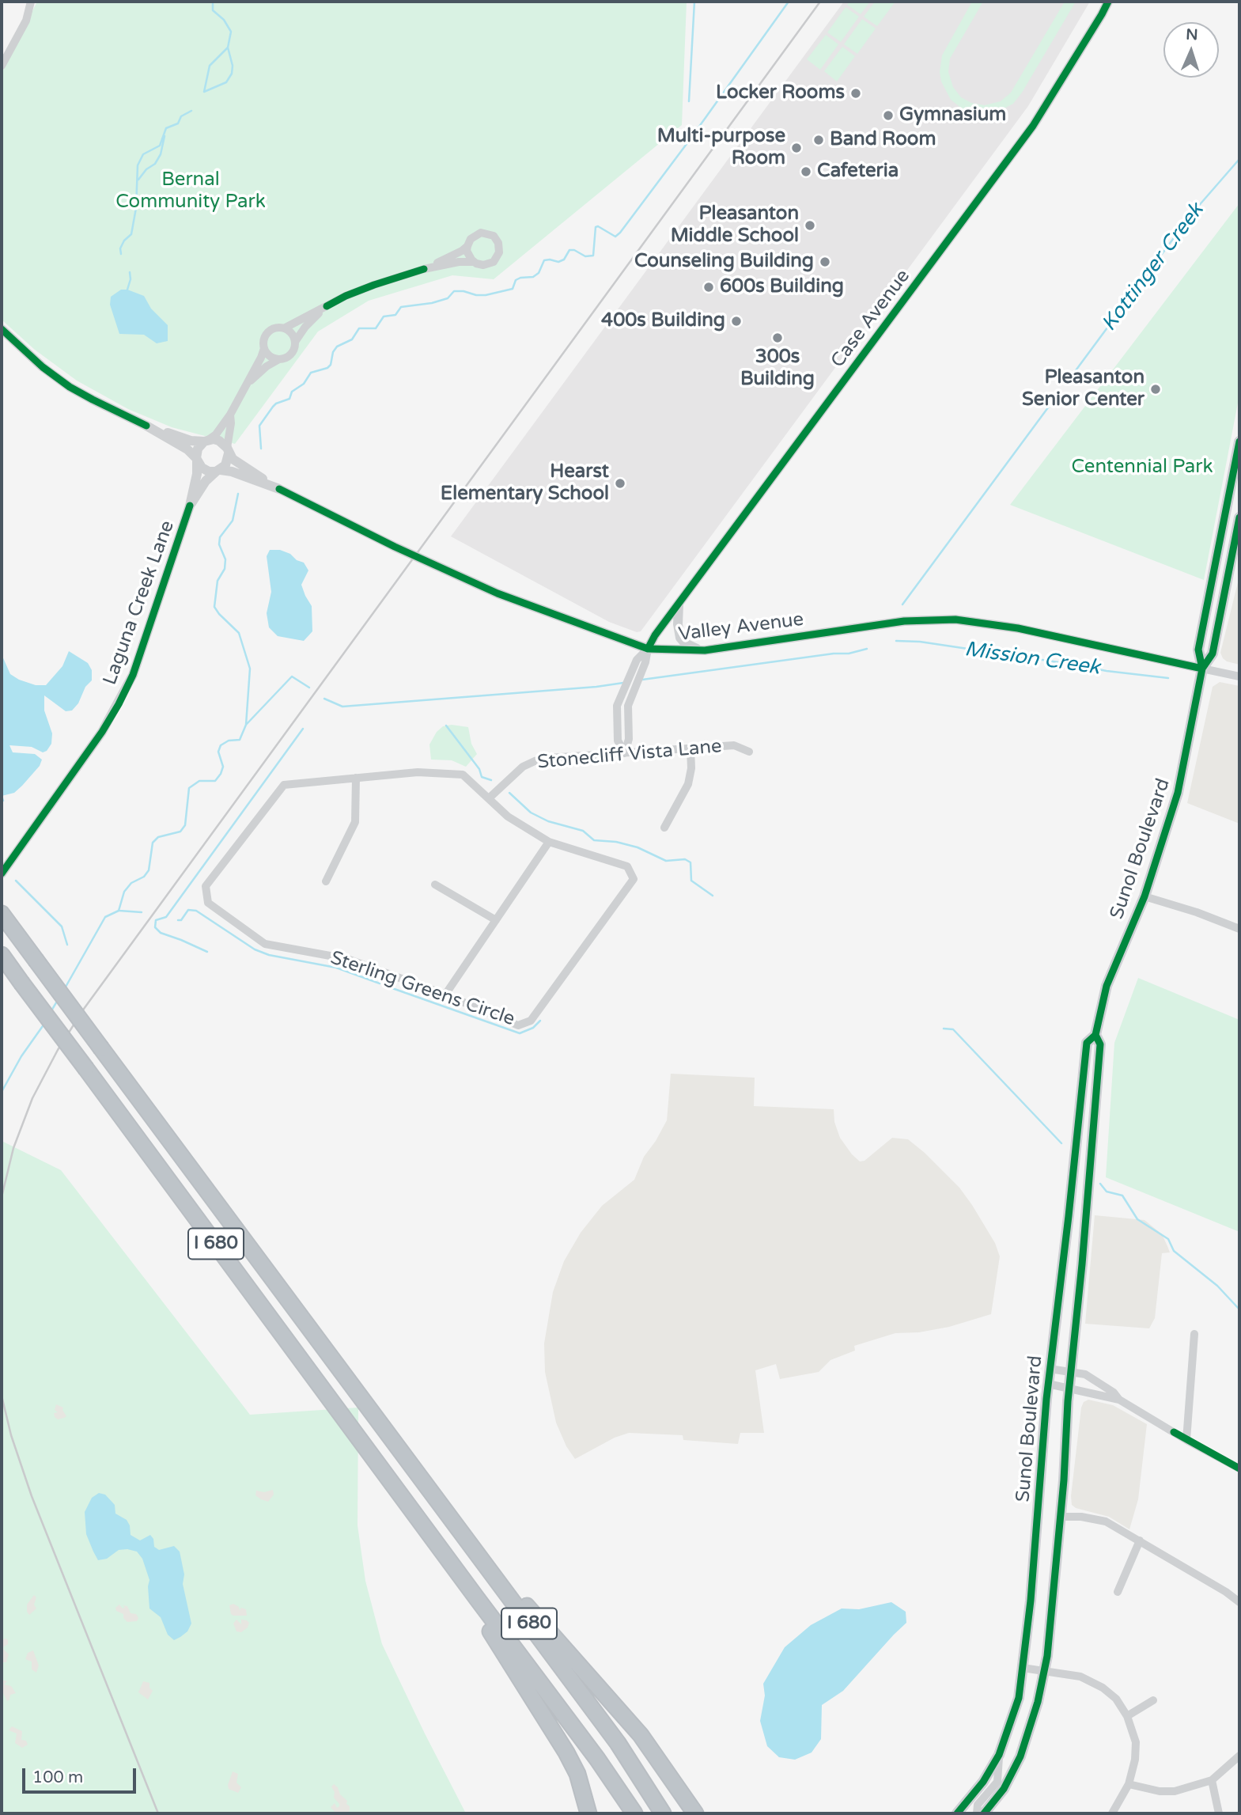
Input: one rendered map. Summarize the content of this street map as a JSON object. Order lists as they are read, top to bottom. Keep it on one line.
{"streets":{"highway":["I 680"],"main road":["Sunol Boulevard"],"street":["Case Avenue","Laguna Creek Lane","Valley Avenue","Stonecliff Vista Lane","Sterling Greens Circle"]},"crossings":[["Case Avenue","Valley Avenue"],["Case Avenue","Stonecliff Vista Lane"],["Laguna Creek Lane","Valley Avenue"],["Valley Avenue","Sunol Boulevard"],["Stonecliff Vista Lane","Sterling Greens Circle"]],"water":["Kottinger Creek","Mission Creek"],"parks":["Bernal Community Park","Centennial Park"],"places":["Locker Rooms","Gymnasium","Band Room","Multi-purpose Room","Cafeteria","Pleasanton Middle School","Counseling Building","600s Building","400s Building","300s Building","Pleasanton Senior Center","Hearst Elementary School"],"scale_bar":"100 m","north":"top"}
